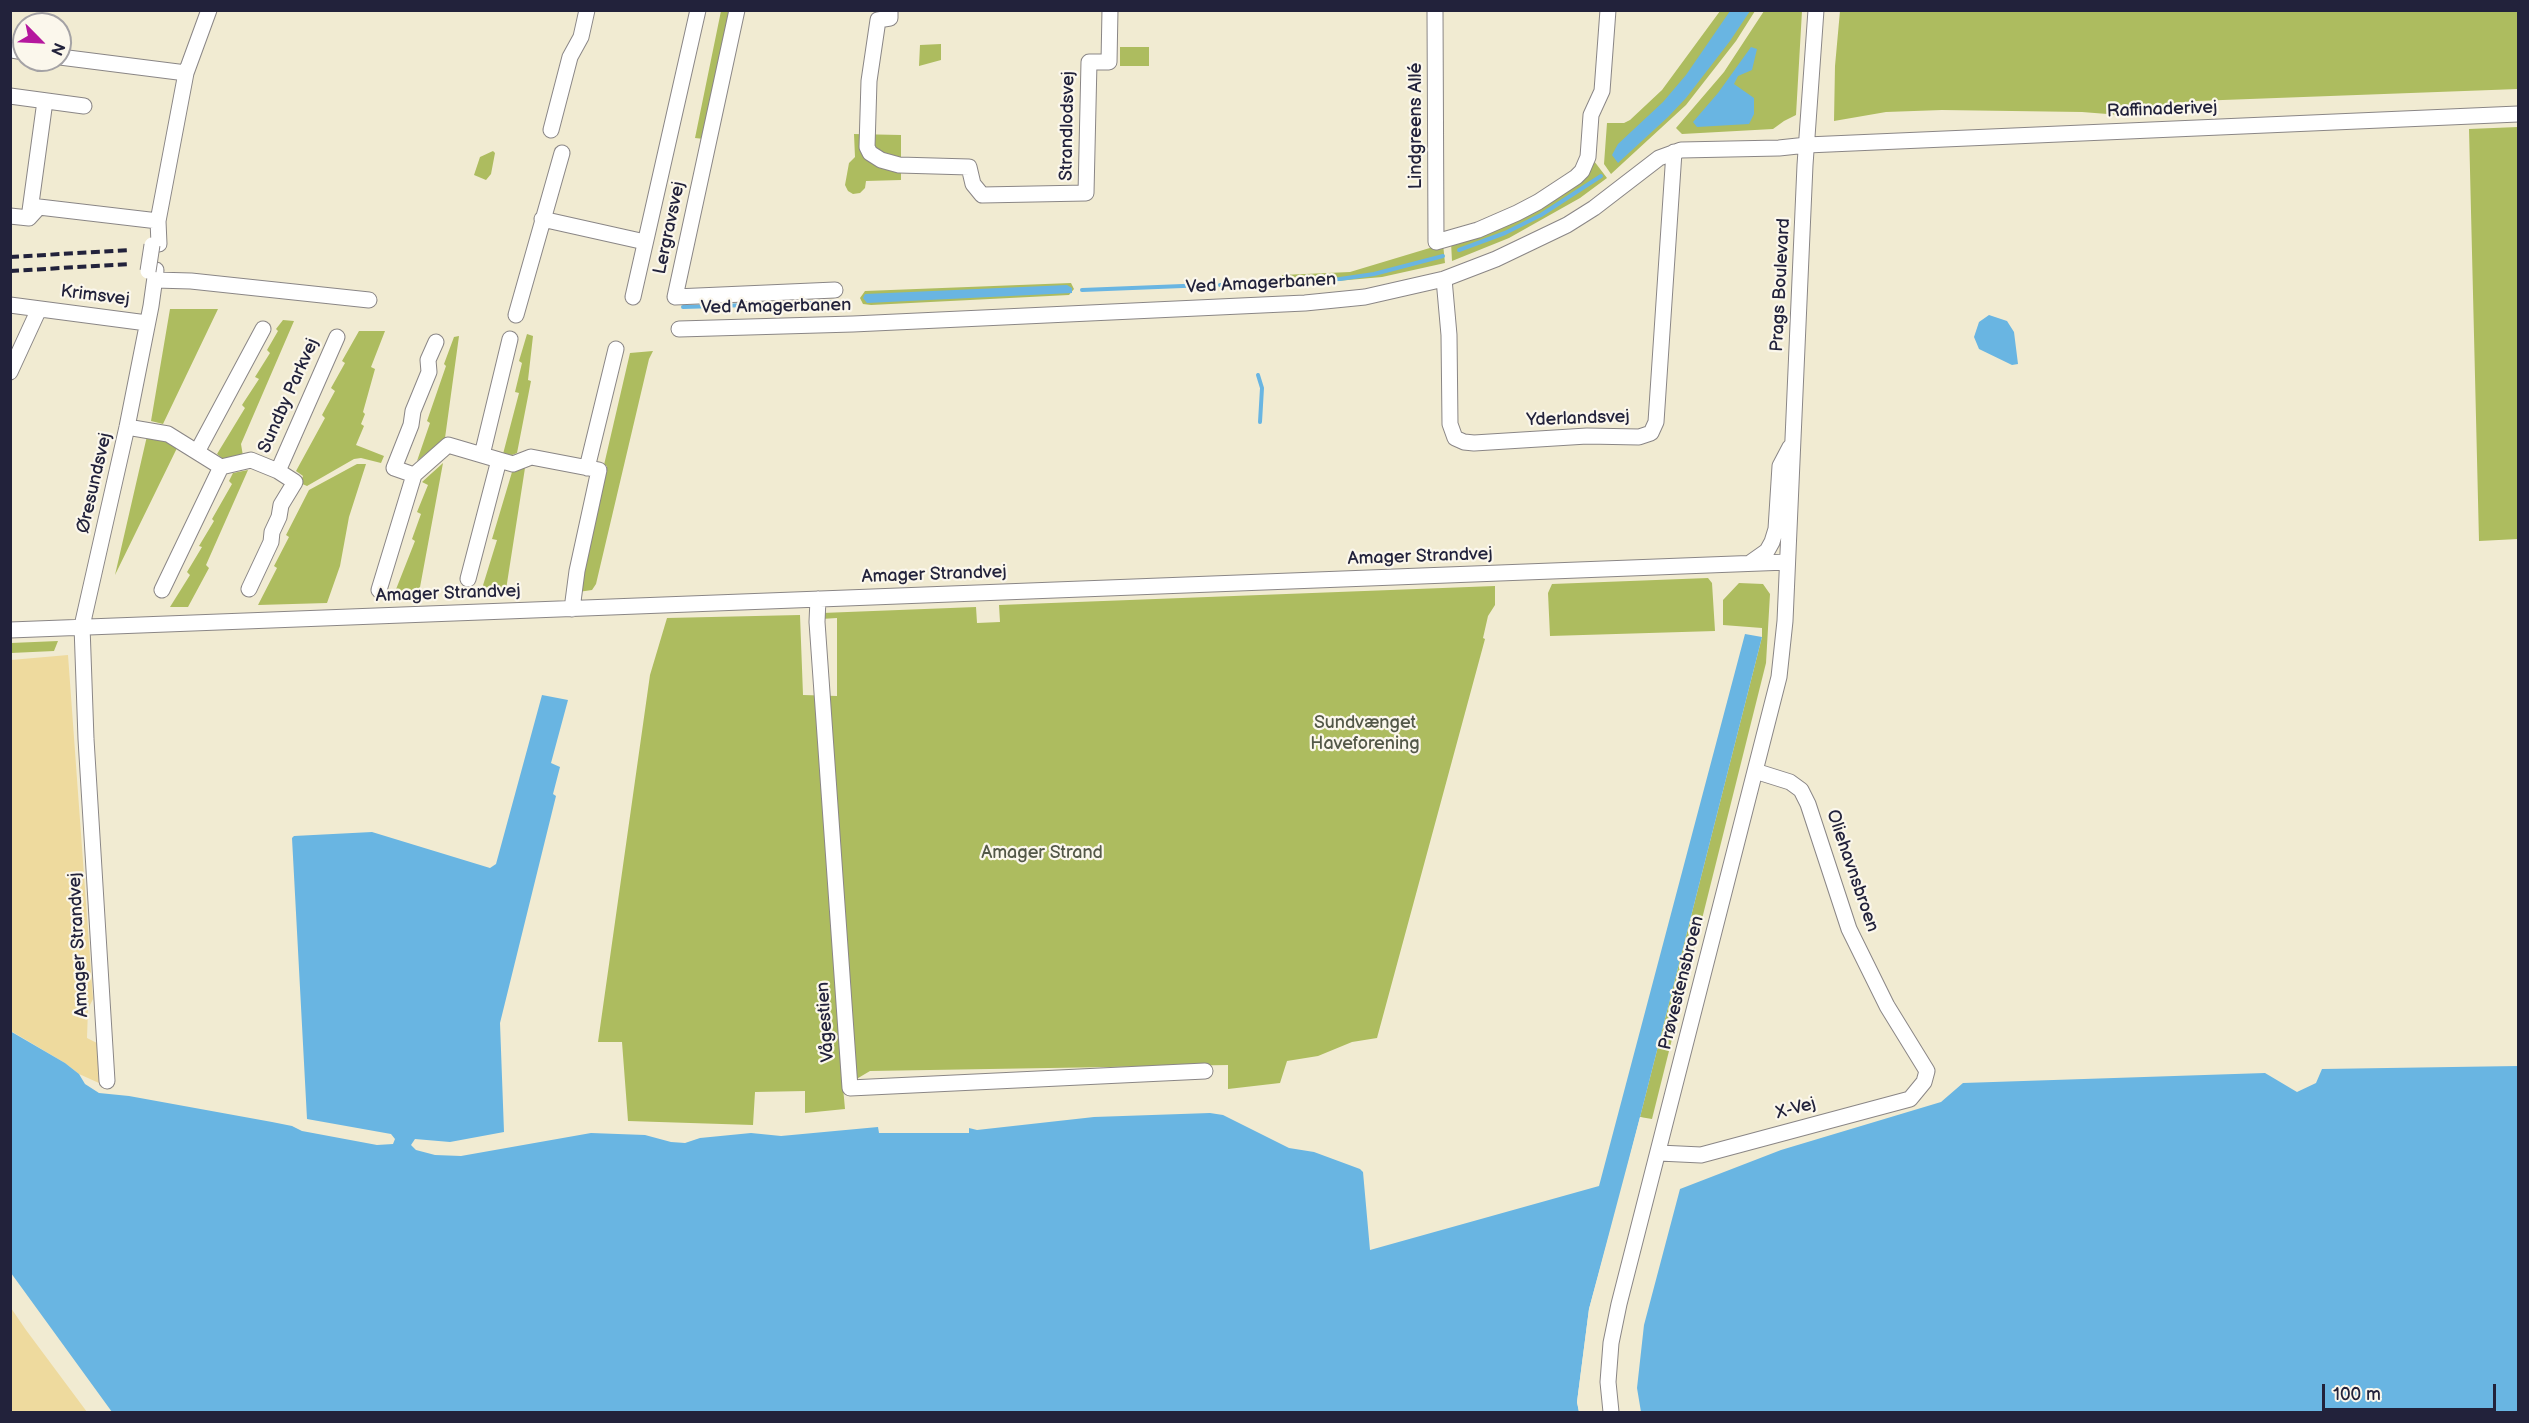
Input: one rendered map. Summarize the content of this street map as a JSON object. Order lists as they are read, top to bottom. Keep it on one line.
{"streets":{"street":["Raffinaderivej","Strandlodsvej","Lindgreens Allé","Lergravsvej","Ved Amagerbanen","Prags Boulevard","Krimsvej","Sundby Parkvej","Yderlandsvej","Øresundsvej","Amager Strandvej","Oliehavnsbroen","Prøvestensbroen","Vågestien","X-Vej"]},"crossings":[["Raffinaderivej","Ved Amagerbanen"],["Raffinaderivej","Prags Boulevard"],["Ved Amagerbanen","Prags Boulevard"],["Ved Amagerbanen","Yderlandsvej"],["Prags Boulevard","Amager Strandvej"],["Prags Boulevard","Prøvestensbroen"],["Krimsvej","Øresundsvej"],["Øresundsvej","Amager Strandvej"],["Amager Strandvej","Prøvestensbroen"],["Amager Strandvej","Vågestien"],["Oliehavnsbroen","Prøvestensbroen"],["Oliehavnsbroen","X-Vej"],["Prøvestensbroen","X-Vej"]],"parks":["Sundvænget Haveforening","Amager Strand"],"scale_bar":"100 m","north":"bottom right"}
